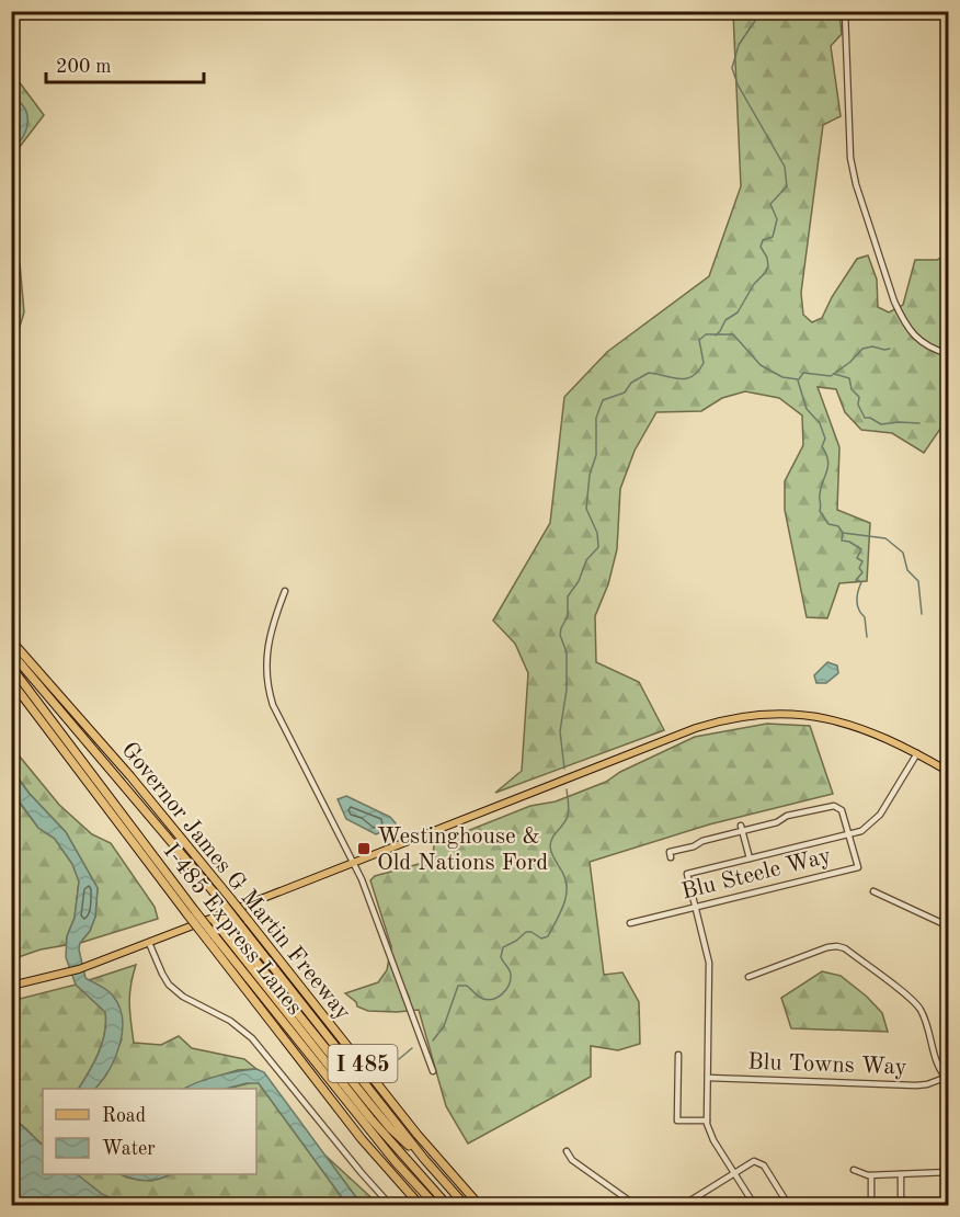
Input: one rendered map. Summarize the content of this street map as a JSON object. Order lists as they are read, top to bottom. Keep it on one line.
{"streets":{"highway":["Governor James G Martin Freeway","I-485 Express Lanes","I 485"],"street":["Blu Steele Way","Blu Towns Way"]},"crossings":[["I-485 Express Lanes","I 485"]],"places":{"transit":["Westinghouse & Old Nations Ford"]},"legend":["Road","Water"],"scale_bar":"200 m"}
